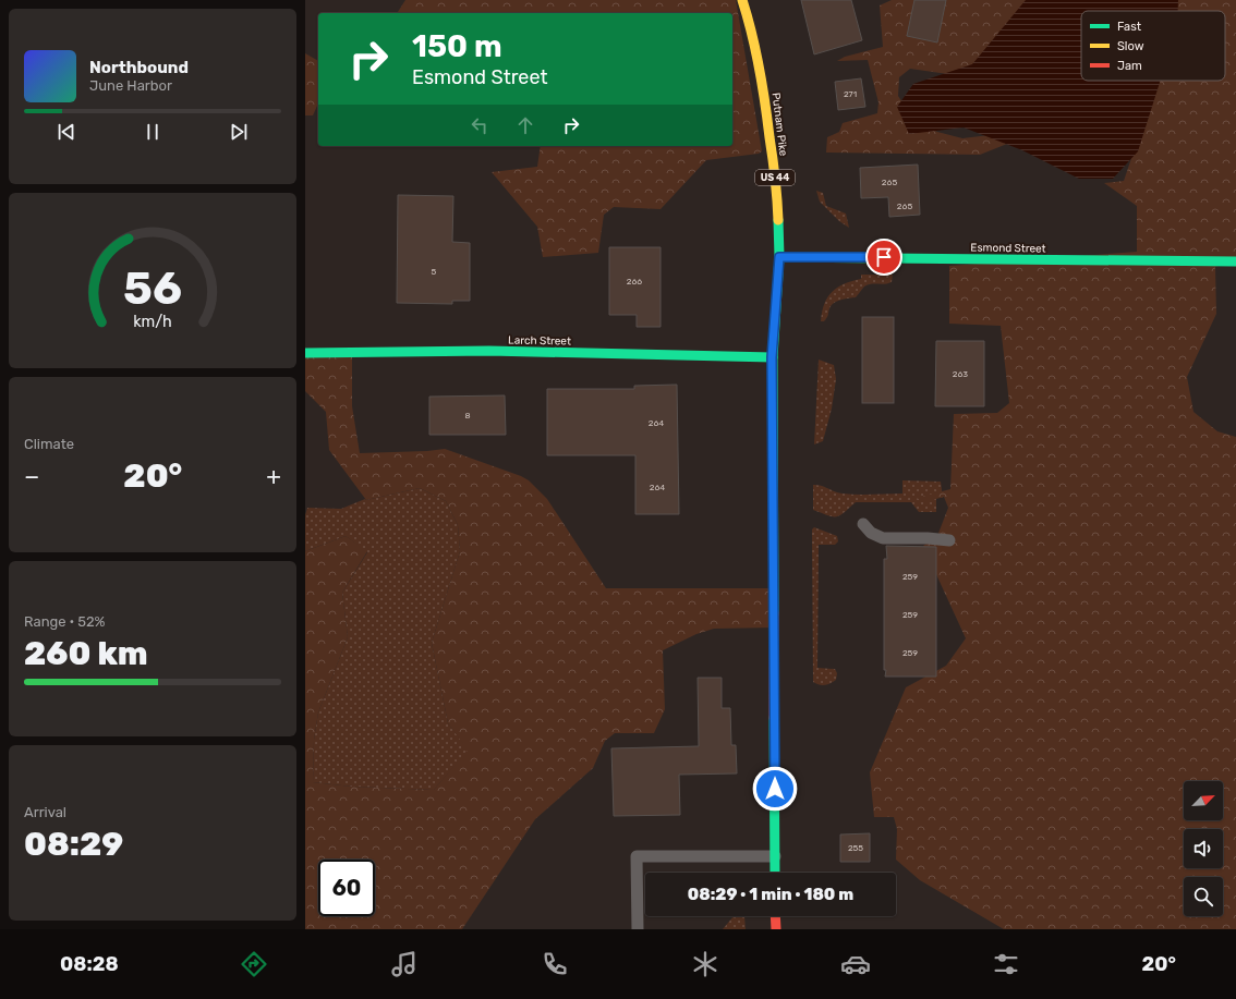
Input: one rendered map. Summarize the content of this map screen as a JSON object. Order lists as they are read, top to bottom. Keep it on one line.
{"streets":{"main road":["Putnam Pike","US 44","Esmond Street","Larch Street"]},"crossings":[["Putnam Pike","Esmond Street"],["Putnam Pike","Larch Street"]],"house_numbers":["271","265","265","5","266","263","8","264","264","259","259","259","255"],"legend":["Fast","Slow","Jam"],"north":"top right","page":{"turn":["150 m","Esmond Street"],"song":["Northbound","June Harbor"],"tile":["Climate",["Range · 52%","260 km"],["Arrival","08:29"]],"heat":["−","20°","+"],"limit":"60","trip":"08:29 · 1 min · 180 m","tabs":["08:28","20°"],"gauge":["56","km/h"]}}
